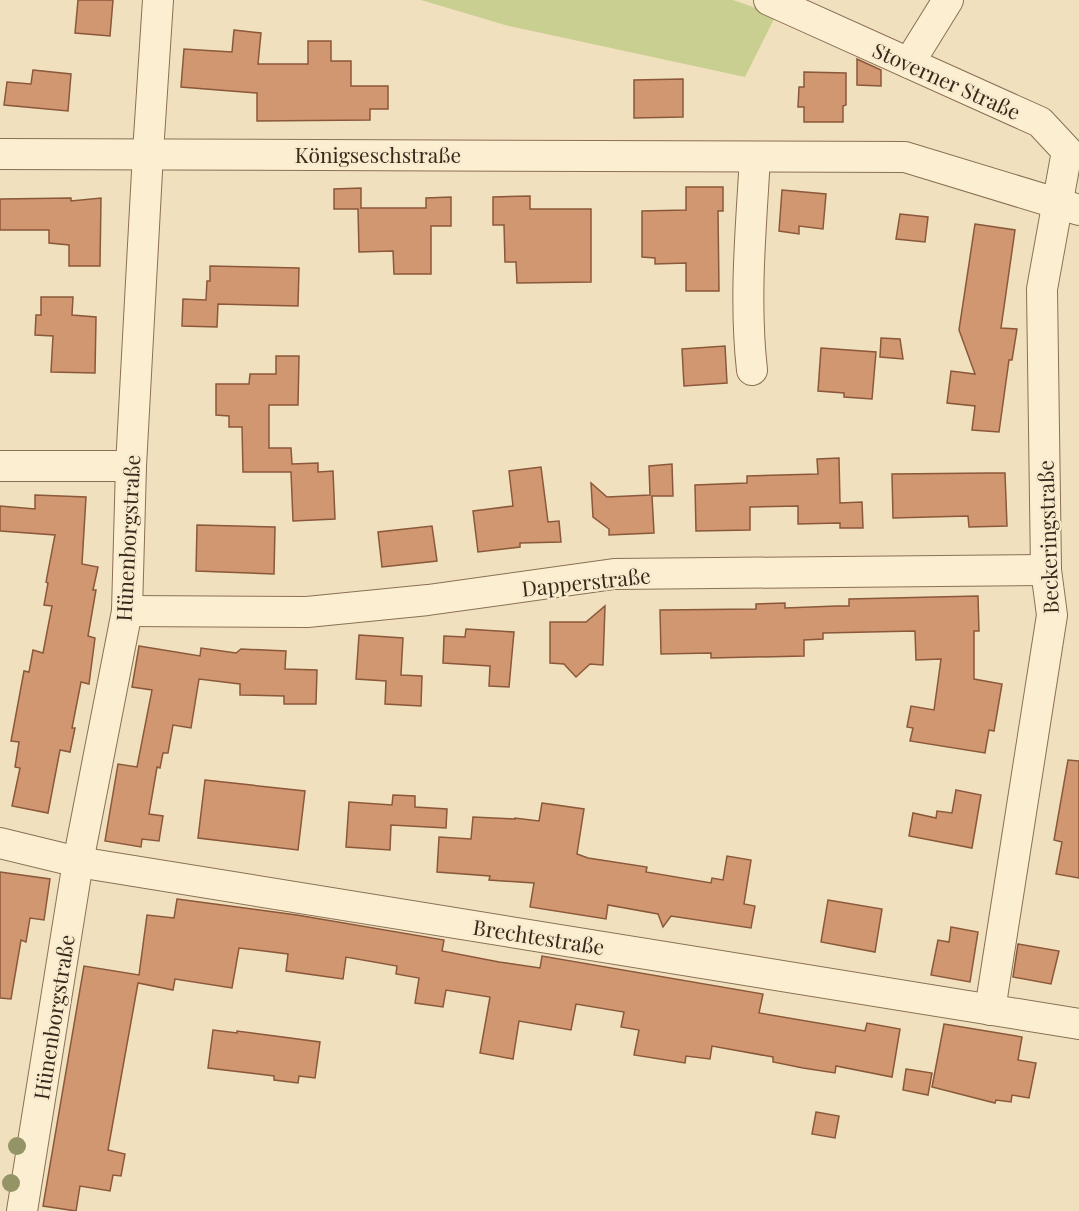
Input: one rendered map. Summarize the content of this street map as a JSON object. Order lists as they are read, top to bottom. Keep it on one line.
{"streets":{"street":["Stoverner Straße","Königseschstraße","Beckeringstraße","Hünenborgstraße","Dapperstraße","Brechtestraße"]},"crossings":[["Stoverner Straße","Königseschstraße"],["Stoverner Straße","Beckeringstraße"],["Königseschstraße","Beckeringstraße"],["Königseschstraße","Hünenborgstraße"],["Beckeringstraße","Dapperstraße"],["Beckeringstraße","Brechtestraße"],["Hünenborgstraße","Dapperstraße"],["Hünenborgstraße","Brechtestraße"]]}
